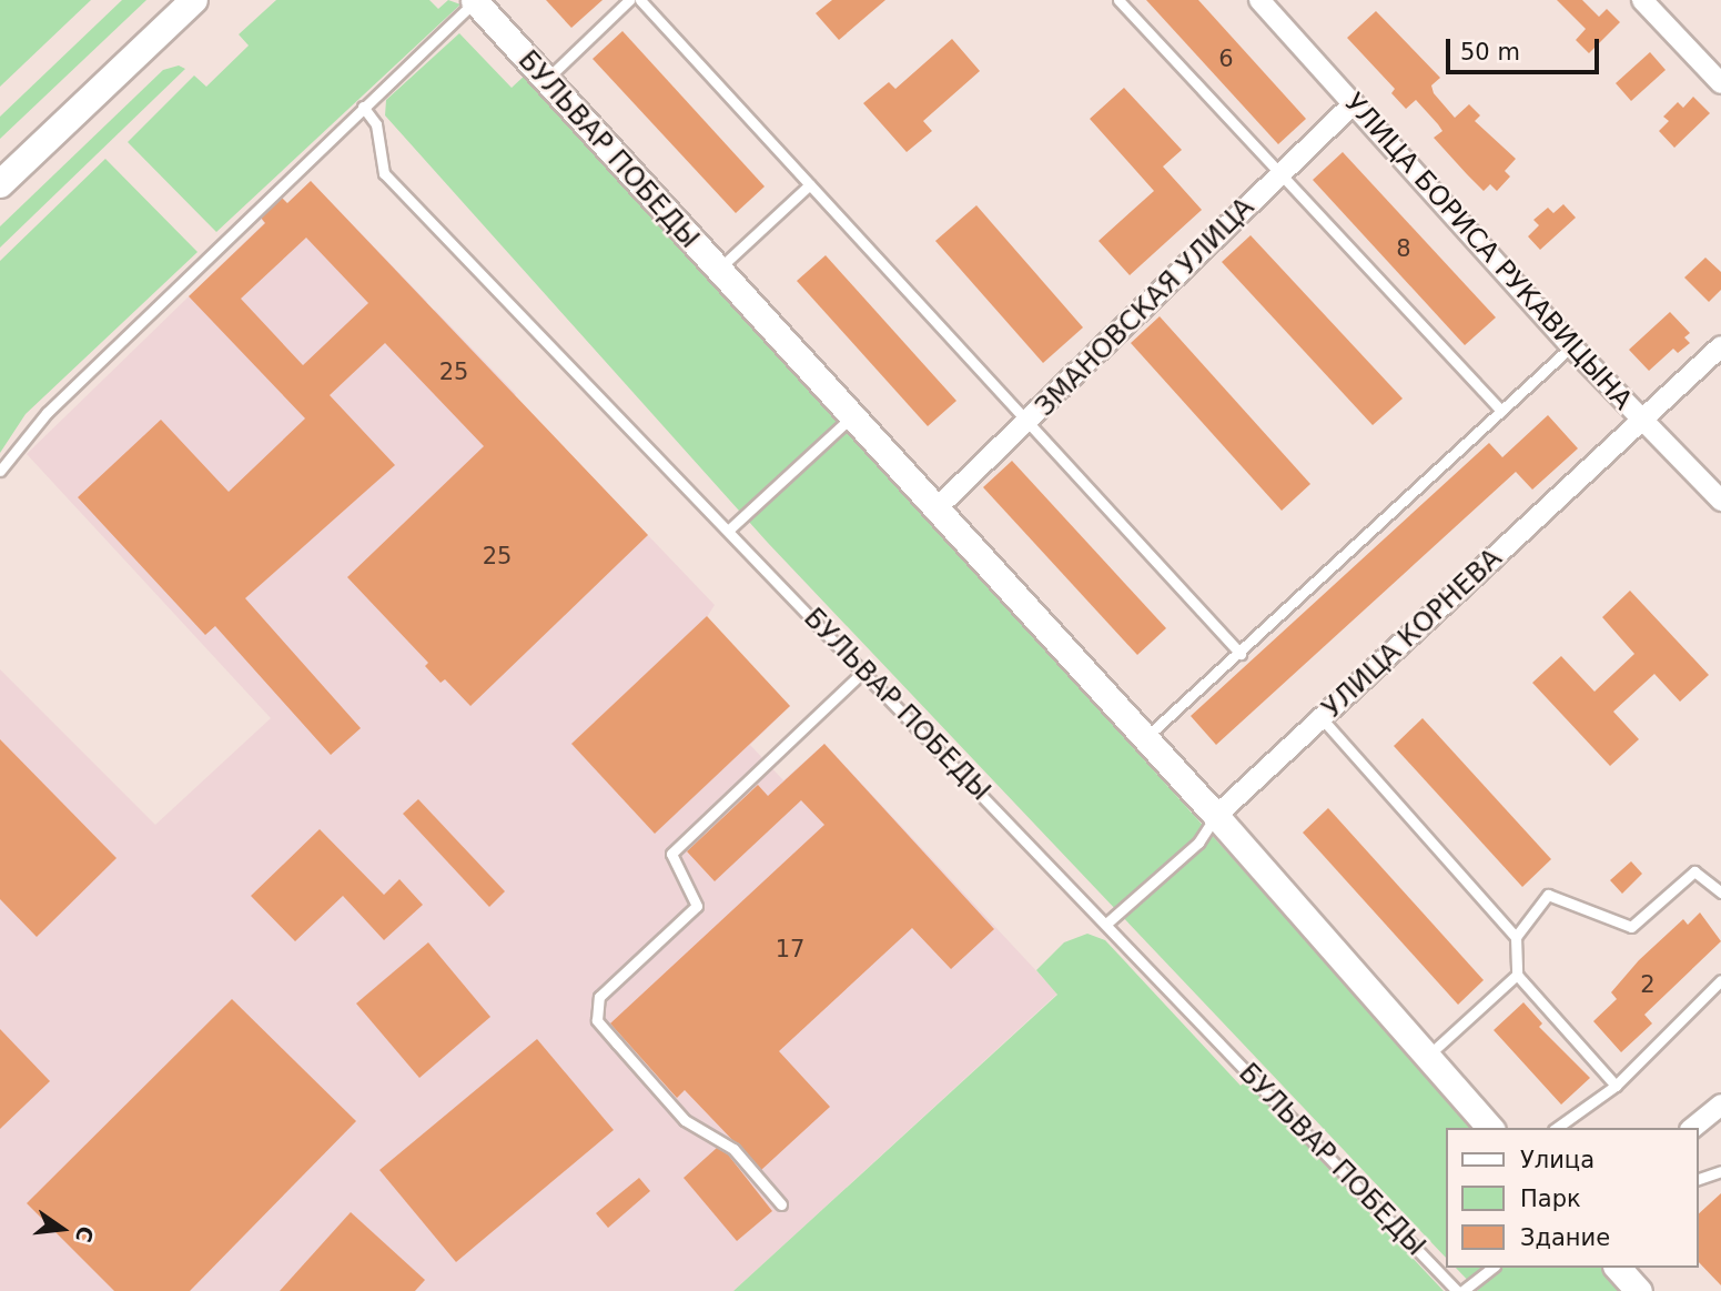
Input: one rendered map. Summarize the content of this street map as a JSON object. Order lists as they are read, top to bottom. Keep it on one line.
{"streets":{"street":["БУЛЬВАР ПОБЕДЫ","УЛИЦА БОРИСА РУКАВИЦЫНА","ЗМАНОВСКАЯ УЛИЦА","УЛИЦА КОРНЕВА"]},"crossings":[["БУЛЬВАР ПОБЕДЫ","ЗМАНОВСКАЯ УЛИЦА"],["БУЛЬВАР ПОБЕДЫ","УЛИЦА КОРНЕВА"],["УЛИЦА БОРИСА РУКАВИЦЫНА","ЗМАНОВСКАЯ УЛИЦА"],["УЛИЦА БОРИСА РУКАВИЦЫНА","УЛИЦА КОРНЕВА"]],"house_numbers":["6","8","25","25","17","2"],"legend":["Улица","Парк","Здание"],"scale_bar":"50 m","north":"right"}
